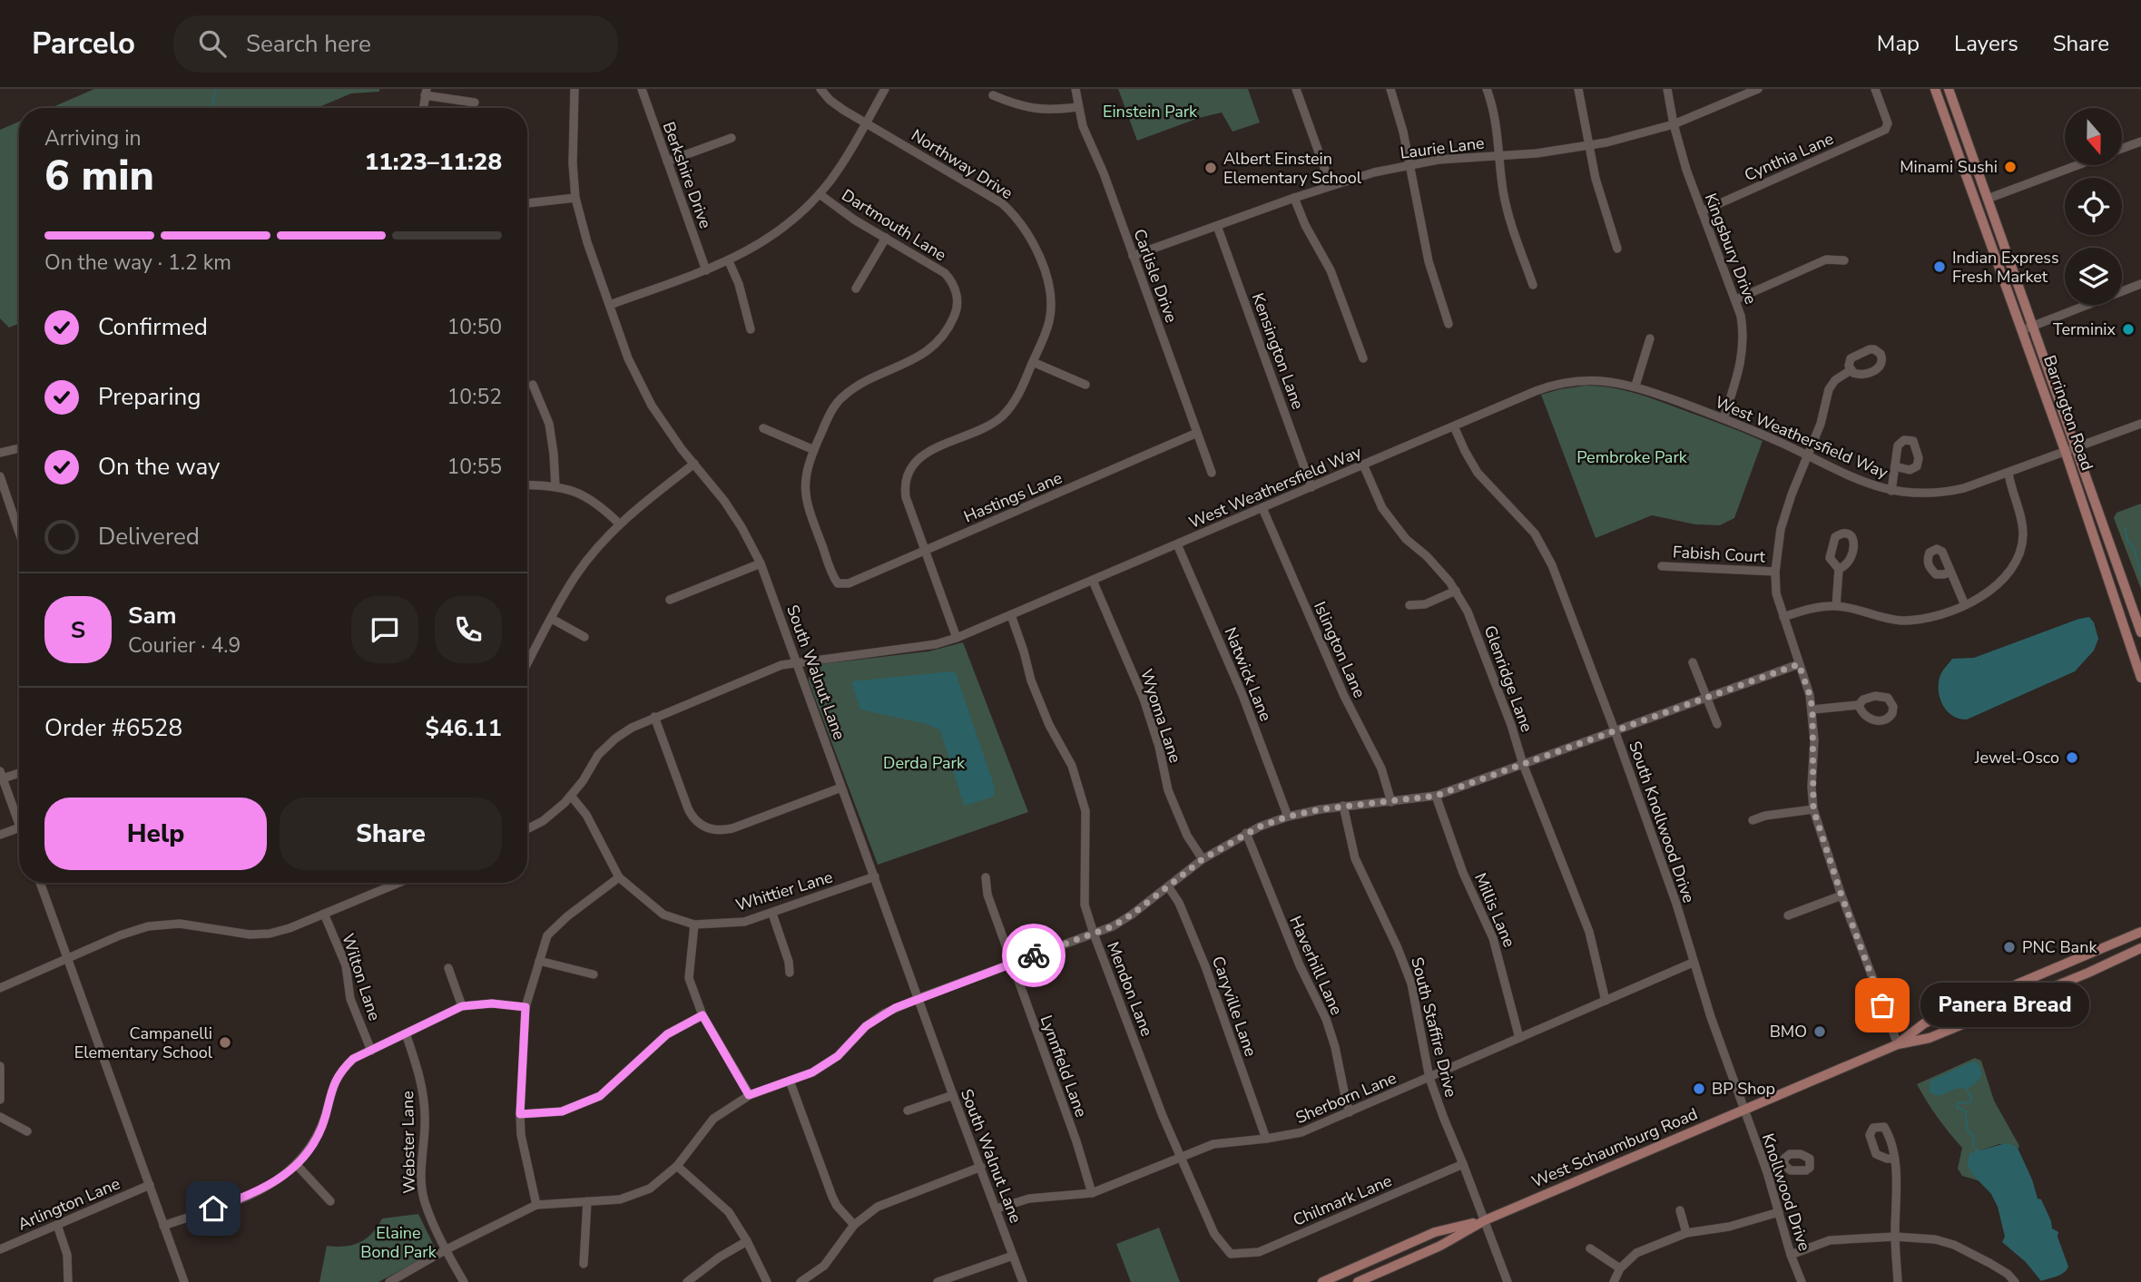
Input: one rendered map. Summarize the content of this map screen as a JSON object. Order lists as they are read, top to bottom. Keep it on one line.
{"streets":{"main road":["Barrington Road","West Schaumburg Road"],"street":["Laurie Lane","Cynthia Lane","Northway Drive","Berkshire Drive","Dartmouth Lane","Kingsbury Drive","Carlisle Drive","Kensington Lane","West Weathersfield Way","Hastings Lane","Fabish Court","Islington Lane","South Walnut Lane","Natwick Lane","Glenridge Lane","Wyoma Lane","South Knollwood Drive","Whittier Lane","Millis Lane","Haverhill Lane","Wilton Lane","Mendon Lane","Caryville Lane","South Staffire Drive","Lynnfield Lane","Sherborn Lane","Webster Lane","Knollwood Drive","Chilmark Lane","Arlington Lane"]},"crossings":[["Laurie Lane","Kingsbury Drive"],["Laurie Lane","Carlisle Drive"],["Laurie Lane","Kensington Lane"],["Cynthia Lane","Kingsbury Drive"],["Northway Drive","West Weathersfield Way"],["Northway Drive","Hastings Lane"],["Dartmouth Lane","Hastings Lane"],["Kingsbury Drive","West Weathersfield Way"],["Carlisle Drive","Hastings Lane"],["Kensington Lane","West Weathersfield Way"],["Barrington Road","West Weathersfield Way"],["West Weathersfield Way","Islington Lane"],["West Weathersfield Way","South Walnut Lane"],["West Weathersfield Way","Natwick Lane"],["West Weathersfield Way","Glenridge Lane"],["West Weathersfield Way","Wyoma Lane"],["West Weathersfield Way","South Knollwood Drive"],["West Weathersfield Way","Whittier Lane"],["West Weathersfield Way","Mendon Lane"],["South Walnut Lane","Whittier Lane"],["South Walnut Lane","Sherborn Lane"],["Glenridge Lane","Sherborn Lane"],["South Knollwood Drive","Sherborn Lane"],["South Knollwood Drive","West Schaumburg Road"],["South Knollwood Drive","Knollwood Drive"],["Millis Lane","Sherborn Lane"],["Haverhill Lane","Sherborn Lane"],["Mendon Lane","Sherborn Lane"],["Mendon Lane","Chilmark Lane"],["Caryville Lane","Sherborn Lane"],["South Staffire Drive","Sherborn Lane"],["South Staffire Drive","West Schaumburg Road"],["South Staffire Drive","Chilmark Lane"],["Lynnfield Lane","Sherborn Lane"],["West Schaumburg Road","Knollwood Drive"]],"parks":["Einstein Park","Pembroke Park","Derda Park","Elaine Bond Park"],"places":["Minami Sushi","Albert Einstein Elementary School","Indian Express Fresh Market","Terminix","Jewel-Osco","PNC Bank","Panera Bread","BMO","Campanelli Elementary School","BP Shop"],"north":"bottom","page":{"header":"Parcelo","search":"Search here","nav":["Map","Layers","Share"],"heading":["6 min","Arriving in","11:23–11:28"],"panel":["Sam","Courier · 4.9","Order #6528","$46.11"],"bar":"On the way · 1.2 km","list":[["Confirmed","10:50"],["Preparing","10:52"],["On the way","10:55"],"Delivered"],"round":"S","buttons":["Help","Share"],"bubble":"Panera Bread"}}
